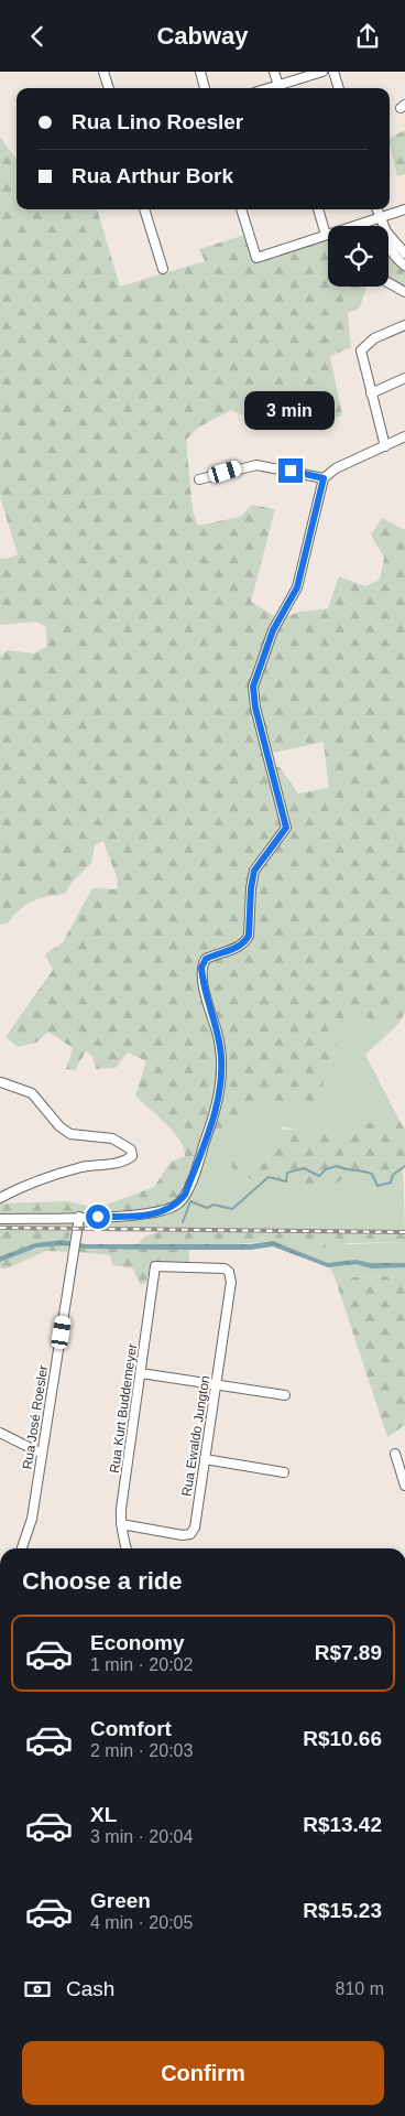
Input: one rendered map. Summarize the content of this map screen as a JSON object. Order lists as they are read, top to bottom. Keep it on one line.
{"streets":{"street":["Rua Kurt Buddemeyer","Rua José Roesler","Rua Ewaldo Jungton"]},"crossings":[["Rua Kurt Buddemeyer","Rua Ewaldo Jungton"]],"page":{"header":"Cabway","banner":["Rua Lino Roesler","Rua Arthur Bork"],"bubble":"3 min","heading":"Choose a ride","list":[{"name":"Economy","note":"1 min · 20:02","value":"R$7.89"},{"name":"Comfort","note":"2 min · 20:03","value":"R$10.66"},{"name":"XL","note":"3 min · 20:04","value":"R$13.42"},{"name":"Green","note":"4 min · 20:05","value":"R$15.23"}],"pay":["Cash","810 m"],"buttons":"Confirm"}}
